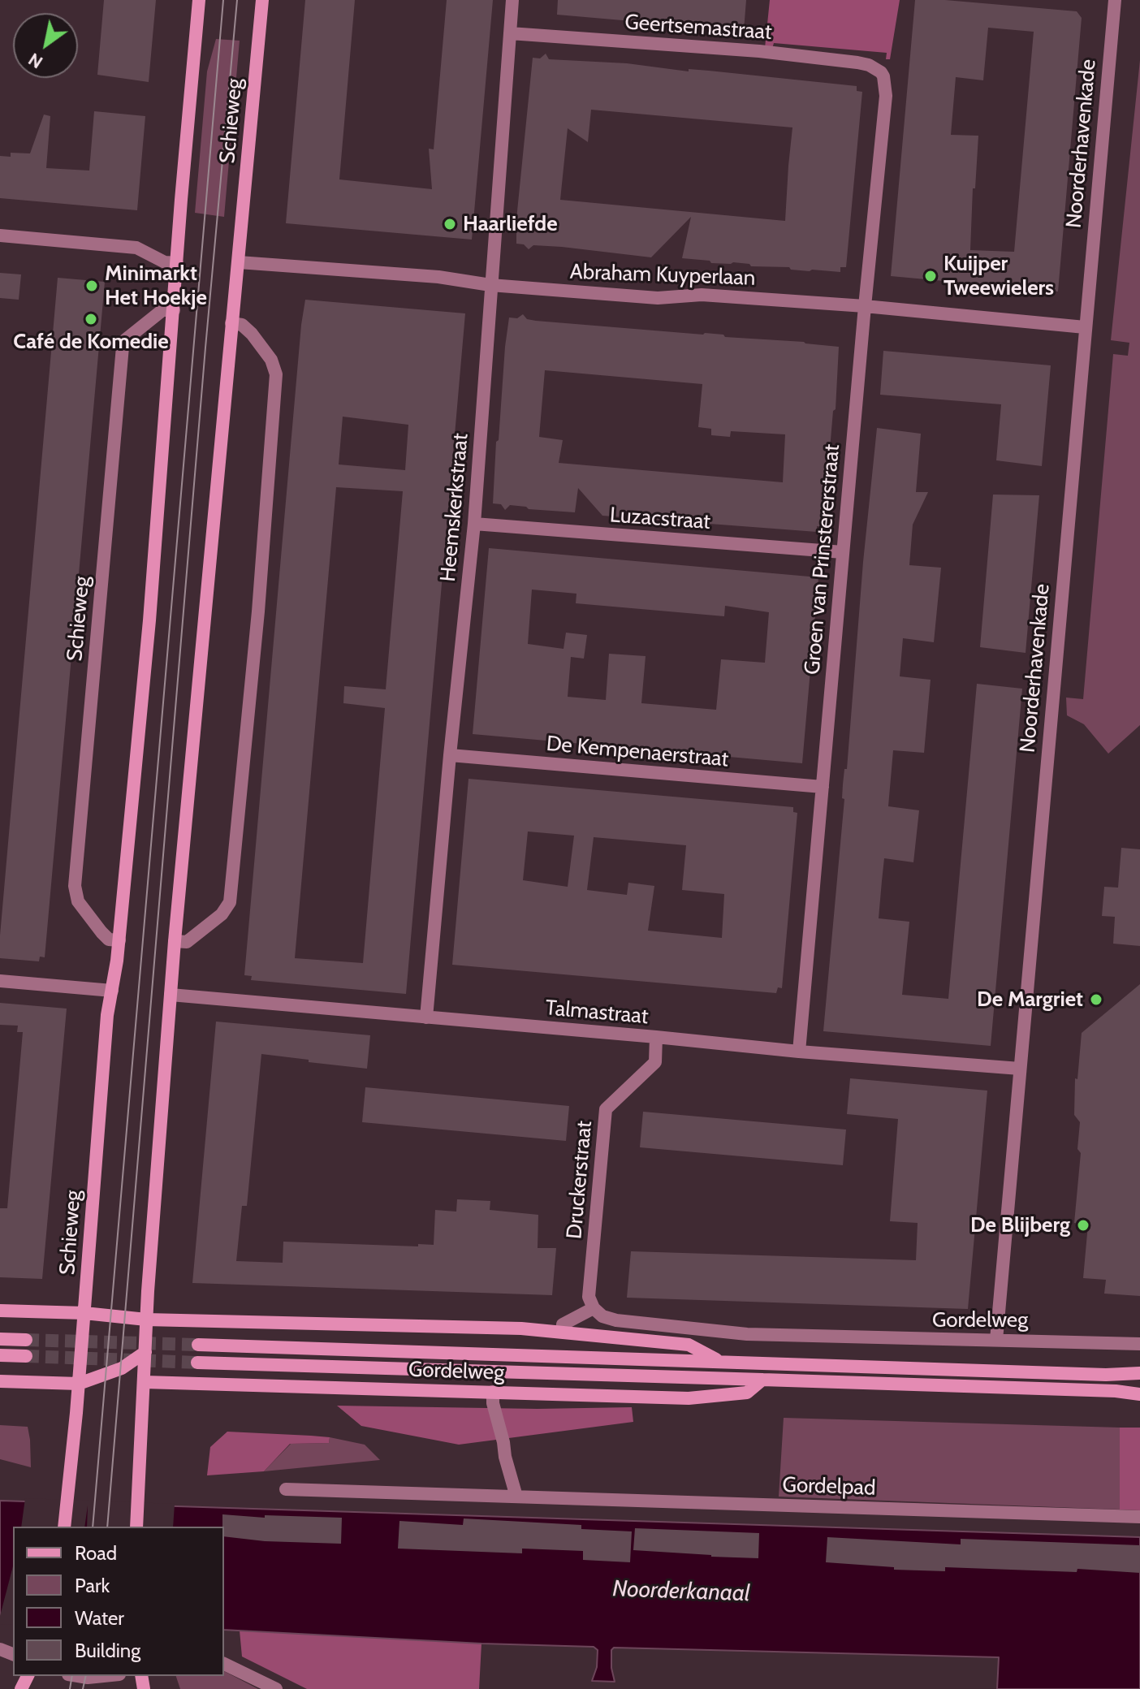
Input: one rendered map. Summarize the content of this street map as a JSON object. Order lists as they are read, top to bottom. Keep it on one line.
{"streets":{"main road":["Schieweg","Gordelweg"],"street":["Geertsemastraat","Noorderhavenkade","Abraham Kuyperlaan","Heemskerkstraat","Luzacstraat","Groen van Prinstererstraat","De Kempenaerstraat","Talmastraat","Druckerstraat","Gordelpad"]},"crossings":[["Geertsemastraat","Heemskerkstraat"],["Geertsemastraat","Groen van Prinstererstraat"],["Schieweg","Abraham Kuyperlaan"],["Schieweg","Talmastraat"],["Schieweg","Gordelweg"],["Noorderhavenkade","Abraham Kuyperlaan"],["Noorderhavenkade","Talmastraat"],["Noorderhavenkade","Gordelweg"],["Abraham Kuyperlaan","Heemskerkstraat"],["Abraham Kuyperlaan","Groen van Prinstererstraat"],["Heemskerkstraat","Luzacstraat"],["Heemskerkstraat","De Kempenaerstraat"],["Heemskerkstraat","Talmastraat"],["Luzacstraat","Groen van Prinstererstraat"],["Groen van Prinstererstraat","De Kempenaerstraat"],["Groen van Prinstererstraat","Talmastraat"],["Talmastraat","Druckerstraat"],["Druckerstraat","Gordelweg"]],"water":["Noorderkanaal"],"places":["Haarliefde","Kuijper Tweewielers","Minimarkt Het Hoekje","Café de Komedie","De Margriet","De Blijberg"],"legend":["Road","Park","Water","Building"],"north":"bottom left"}
